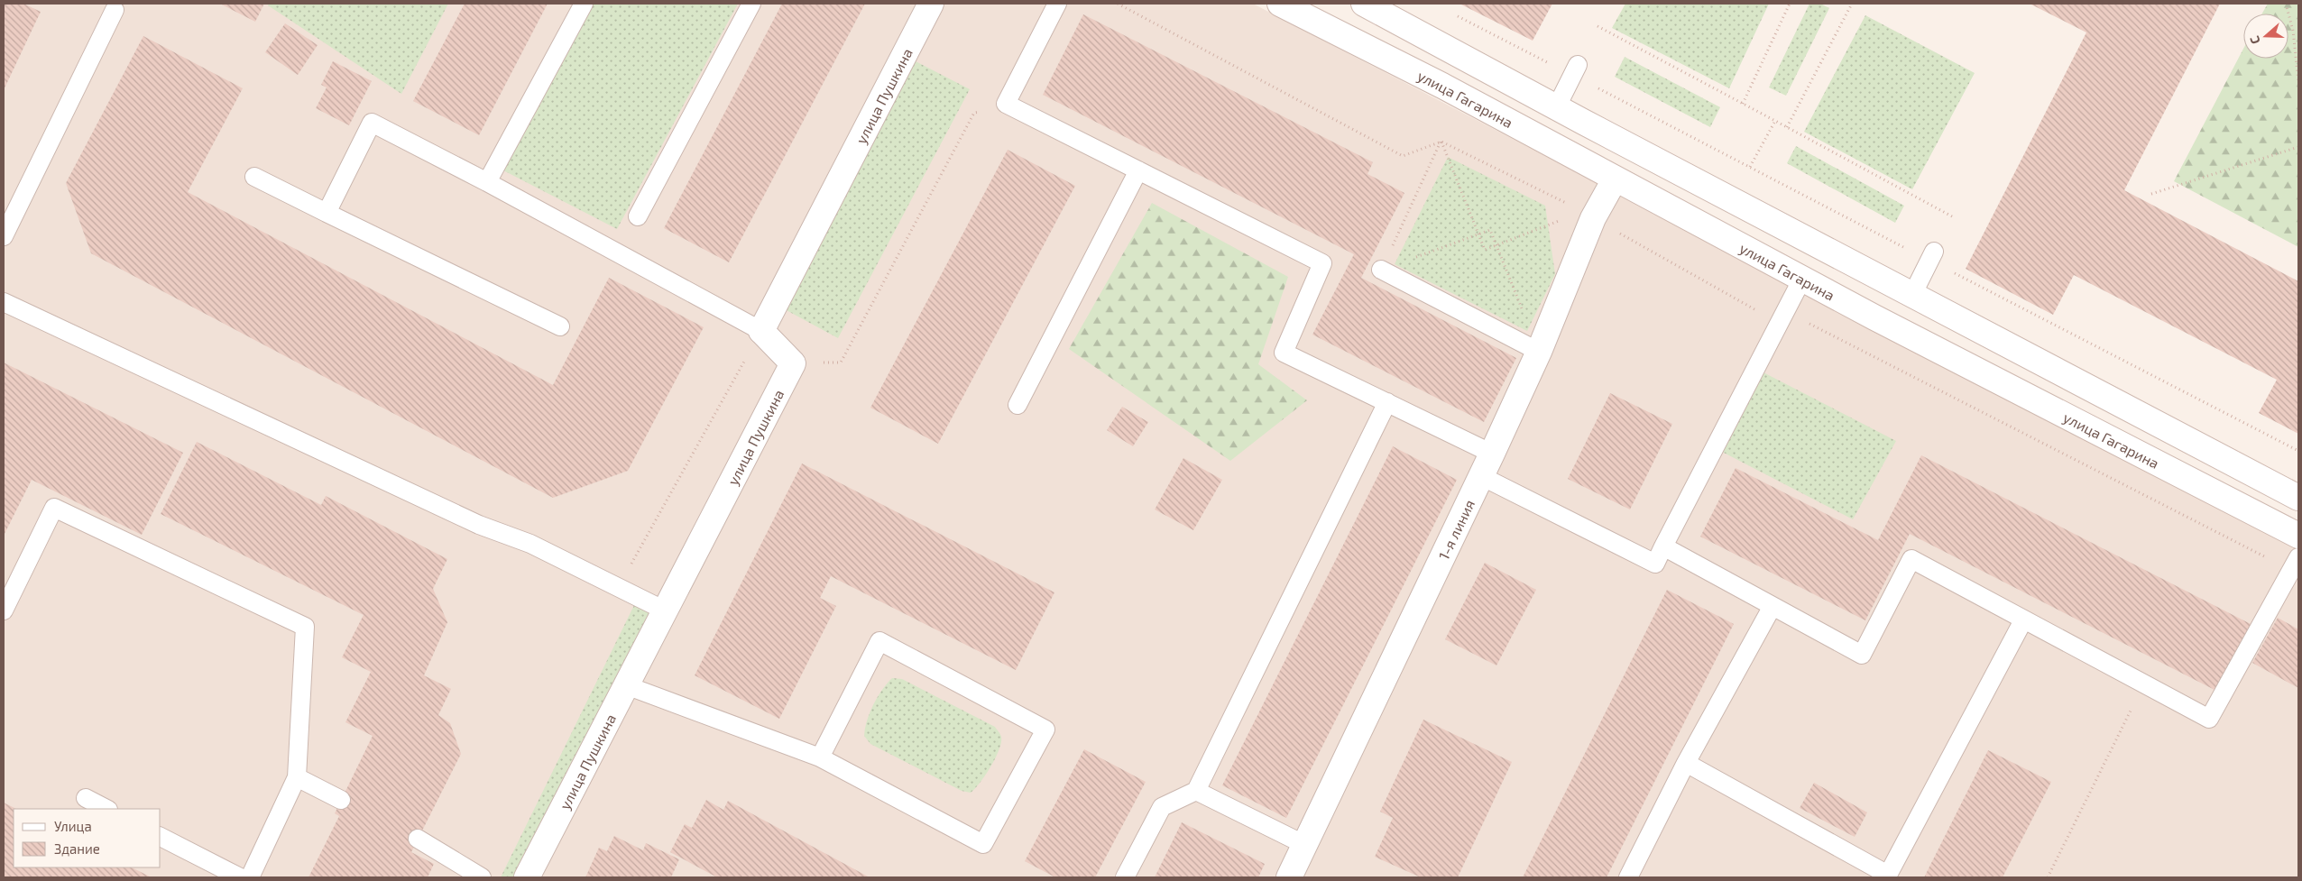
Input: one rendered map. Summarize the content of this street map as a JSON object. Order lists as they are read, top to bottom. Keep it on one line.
{"streets":{"main road":["улица Пушкина","улица Гагарина","1-я линия"]},"crossings":[["улица Гагарина","1-я линия"]],"legend":["Улица","Здание"],"north":"left"}
